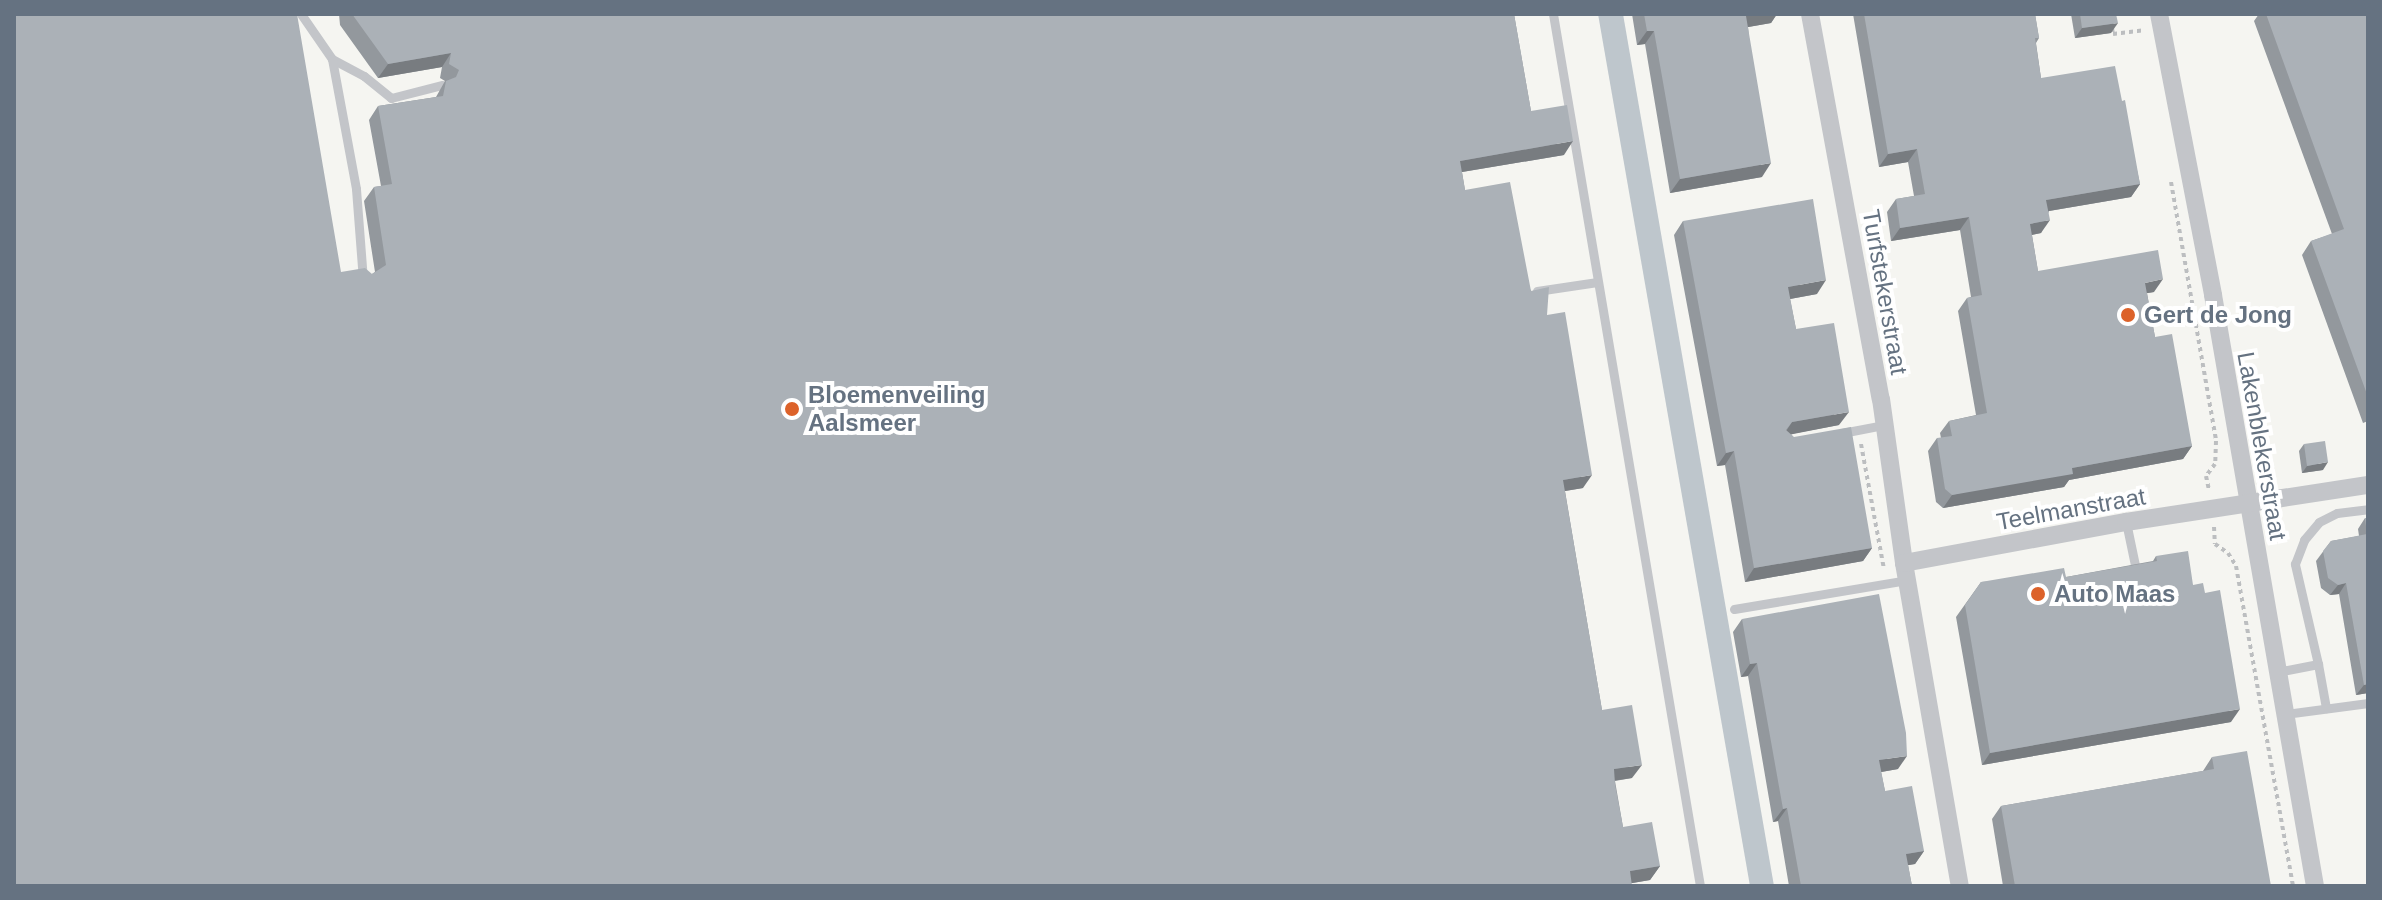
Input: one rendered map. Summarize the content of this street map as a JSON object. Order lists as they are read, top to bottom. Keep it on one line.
{"streets":{"street":["Turfstekerstraat","Lakenblekerstraat","Teelmanstraat"]},"crossings":[["Turfstekerstraat","Teelmanstraat"],["Lakenblekerstraat","Teelmanstraat"]],"places":["Gert de Jong","Bloemenveiling Aalsmeer","Auto Maas"]}
